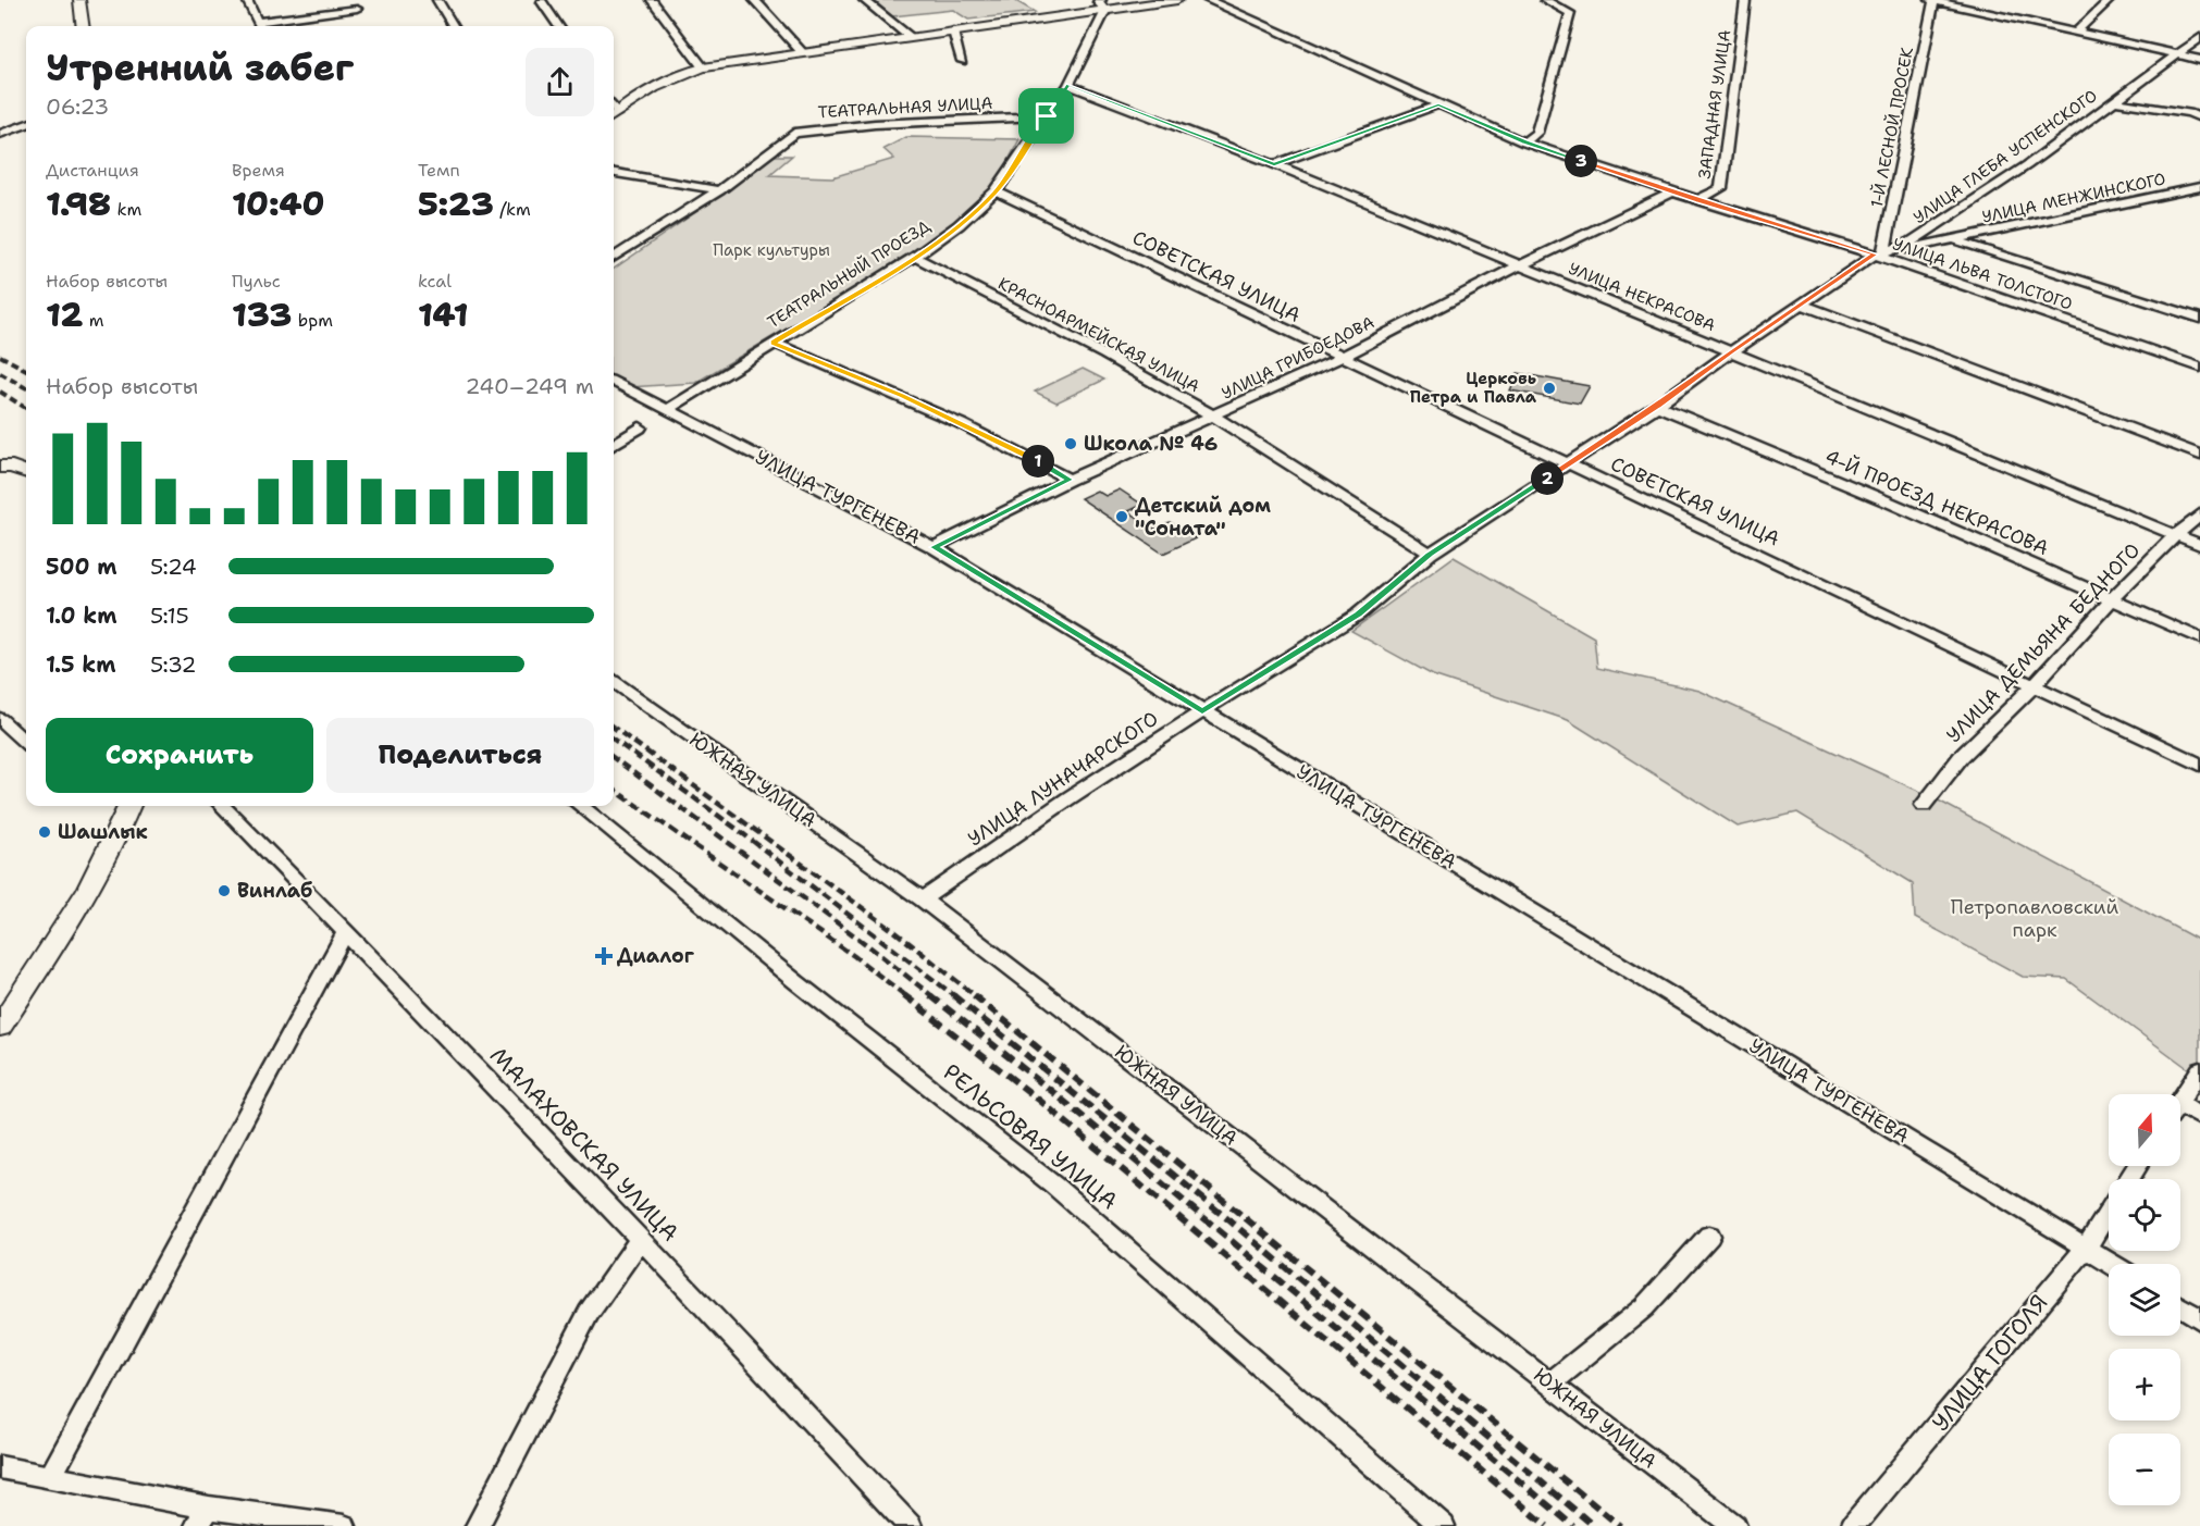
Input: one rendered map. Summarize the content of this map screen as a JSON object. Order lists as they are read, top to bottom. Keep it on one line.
{"streets":{"street":["ЗАПАДНАЯ УЛИЦА","ТЕАТРАЛЬНАЯ УЛИЦА","1-Й ЛЕСНОЙ ПРОСЕК","УЛИЦА ГЛЕБА УСПЕНСКОГО","УЛИЦА МЕНЖИНСКОГО","ТЕАТРАЛЬНЫЙ ПРОЕЗД","УЛИЦА ЛЬВА ТОЛСТОГО","СОВЕТСКАЯ УЛИЦА","УЛИЦА НЕКРАСОВА","КРАСНОАРМЕЙСКАЯ УЛИЦА","УЛИЦА ГРИБОЕДОВА","УЛИЦА ТУРГЕНЕВА","4-Й ПРОЕЗД НЕКРАСОВА","УЛИЦА ДЕМЬЯНА БЕДНОГО","УЛИЦА ЛУНАЧАРСКОГО","ЮЖНАЯ УЛИЦА","РЕЛЬСОВАЯ УЛИЦА","МАЛАХОВСКАЯ УЛИЦА","УЛИЦА ГОГОЛЯ"]},"crossings":[["ЗАПАДНАЯ УЛИЦА","УЛИЦА ЛЬВА ТОЛСТОГО"],["ТЕАТРАЛЬНАЯ УЛИЦА","ТЕАТРАЛЬНЫЙ ПРОЕЗД"],["1-Й ЛЕСНОЙ ПРОСЕК","УЛИЦА ГЛЕБА УСПЕНСКОГО"],["1-Й ЛЕСНОЙ ПРОСЕК","УЛИЦА ЛЬВА ТОЛСТОГО"],["1-Й ЛЕСНОЙ ПРОСЕК","УЛИЦА ЛУНАЧАРСКОГО"],["УЛИЦА ГЛЕБА УСПЕНСКОГО","УЛИЦА МЕНЖИНСКОГО"],["УЛИЦА ГЛЕБА УСПЕНСКОГО","УЛИЦА ЛЬВА ТОЛСТОГО"],["УЛИЦА ГЛЕБА УСПЕНСКОГО","УЛИЦА ЛУНАЧАРСКОГО"],["ТЕАТРАЛЬНЫЙ ПРОЕЗД","СОВЕТСКАЯ УЛИЦА"],["ТЕАТРАЛЬНЫЙ ПРОЕЗД","УЛИЦА НЕКРАСОВА"],["ТЕАТРАЛЬНЫЙ ПРОЕЗД","КРАСНОАРМЕЙСКАЯ УЛИЦА"],["ТЕАТРАЛЬНЫЙ ПРОЕЗД","УЛИЦА ТУРГЕНЕВА"],["УЛИЦА ЛЬВА ТОЛСТОГО","УЛИЦА ГРИБОЕДОВА"],["УЛИЦА ЛЬВА ТОЛСТОГО","УЛИЦА ЛУНАЧАРСКОГО"],["СОВЕТСКАЯ УЛИЦА","УЛИЦА ГРИБОЕДОВА"],["СОВЕТСКАЯ УЛИЦА","УЛИЦА ДЕМЬЯНА БЕДНОГО"],["СОВЕТСКАЯ УЛИЦА","УЛИЦА ЛУНАЧАРСКОГО"],["УЛИЦА НЕКРАСОВА","УЛИЦА ГРИБОЕДОВА"],["УЛИЦА НЕКРАСОВА","УЛИЦА ДЕМЬЯНА БЕДНОГО"],["УЛИЦА НЕКРАСОВА","УЛИЦА ЛУНАЧАРСКОГО"],["КРАСНОАРМЕЙСКАЯ УЛИЦА","УЛИЦА ГРИБОЕДОВА"],["КРАСНОАРМЕЙСКАЯ УЛИЦА","УЛИЦА ЛУНАЧАРСКОГО"],["УЛИЦА ГРИБОЕДОВА","УЛИЦА ТУРГЕНЕВА"],["УЛИЦА ТУРГЕНЕВА","УЛИЦА ЛУНАЧАРСКОГО"],["УЛИЦА ТУРГЕНЕВА","УЛИЦА ГОГОЛЯ"],["4-Й ПРОЕЗД НЕКРАСОВА","УЛИЦА ДЕМЬЯНА БЕДНОГО"],["4-Й ПРОЕЗД НЕКРАСОВА","УЛИЦА ЛУНАЧАРСКОГО"],["УЛИЦА ЛУНАЧАРСКОГО","ЮЖНАЯ УЛИЦА"]],"parks":["Парк культуры","Петропавловский парк"],"places":{"other":["Церковь Петра и Павла","Школа № 46","Детский дом \"Соната\"","Шашлык","Винлаб"],"health":["Диалог"]},"north":"top","page":{"heading":["Утренний забег","06:23"],"stats":[["Дистанция","1.98 km"],["Время","10:40"],["Темп","5:23 /km"],["Набор высоты","12 m"],["Пульс","133 bpm"],["kcal","141"]],"pins":["3","1","2"],"chart":["Набор высоты","240–249 m"],"list":[{"name":"500 m","note":"5:24"},{"name":"1.0 km","note":"5:15"},{"name":"1.5 km","note":"5:32"}],"buttons":["Сохранить","Поделиться"],"map_buttons":["+","−"]}}
